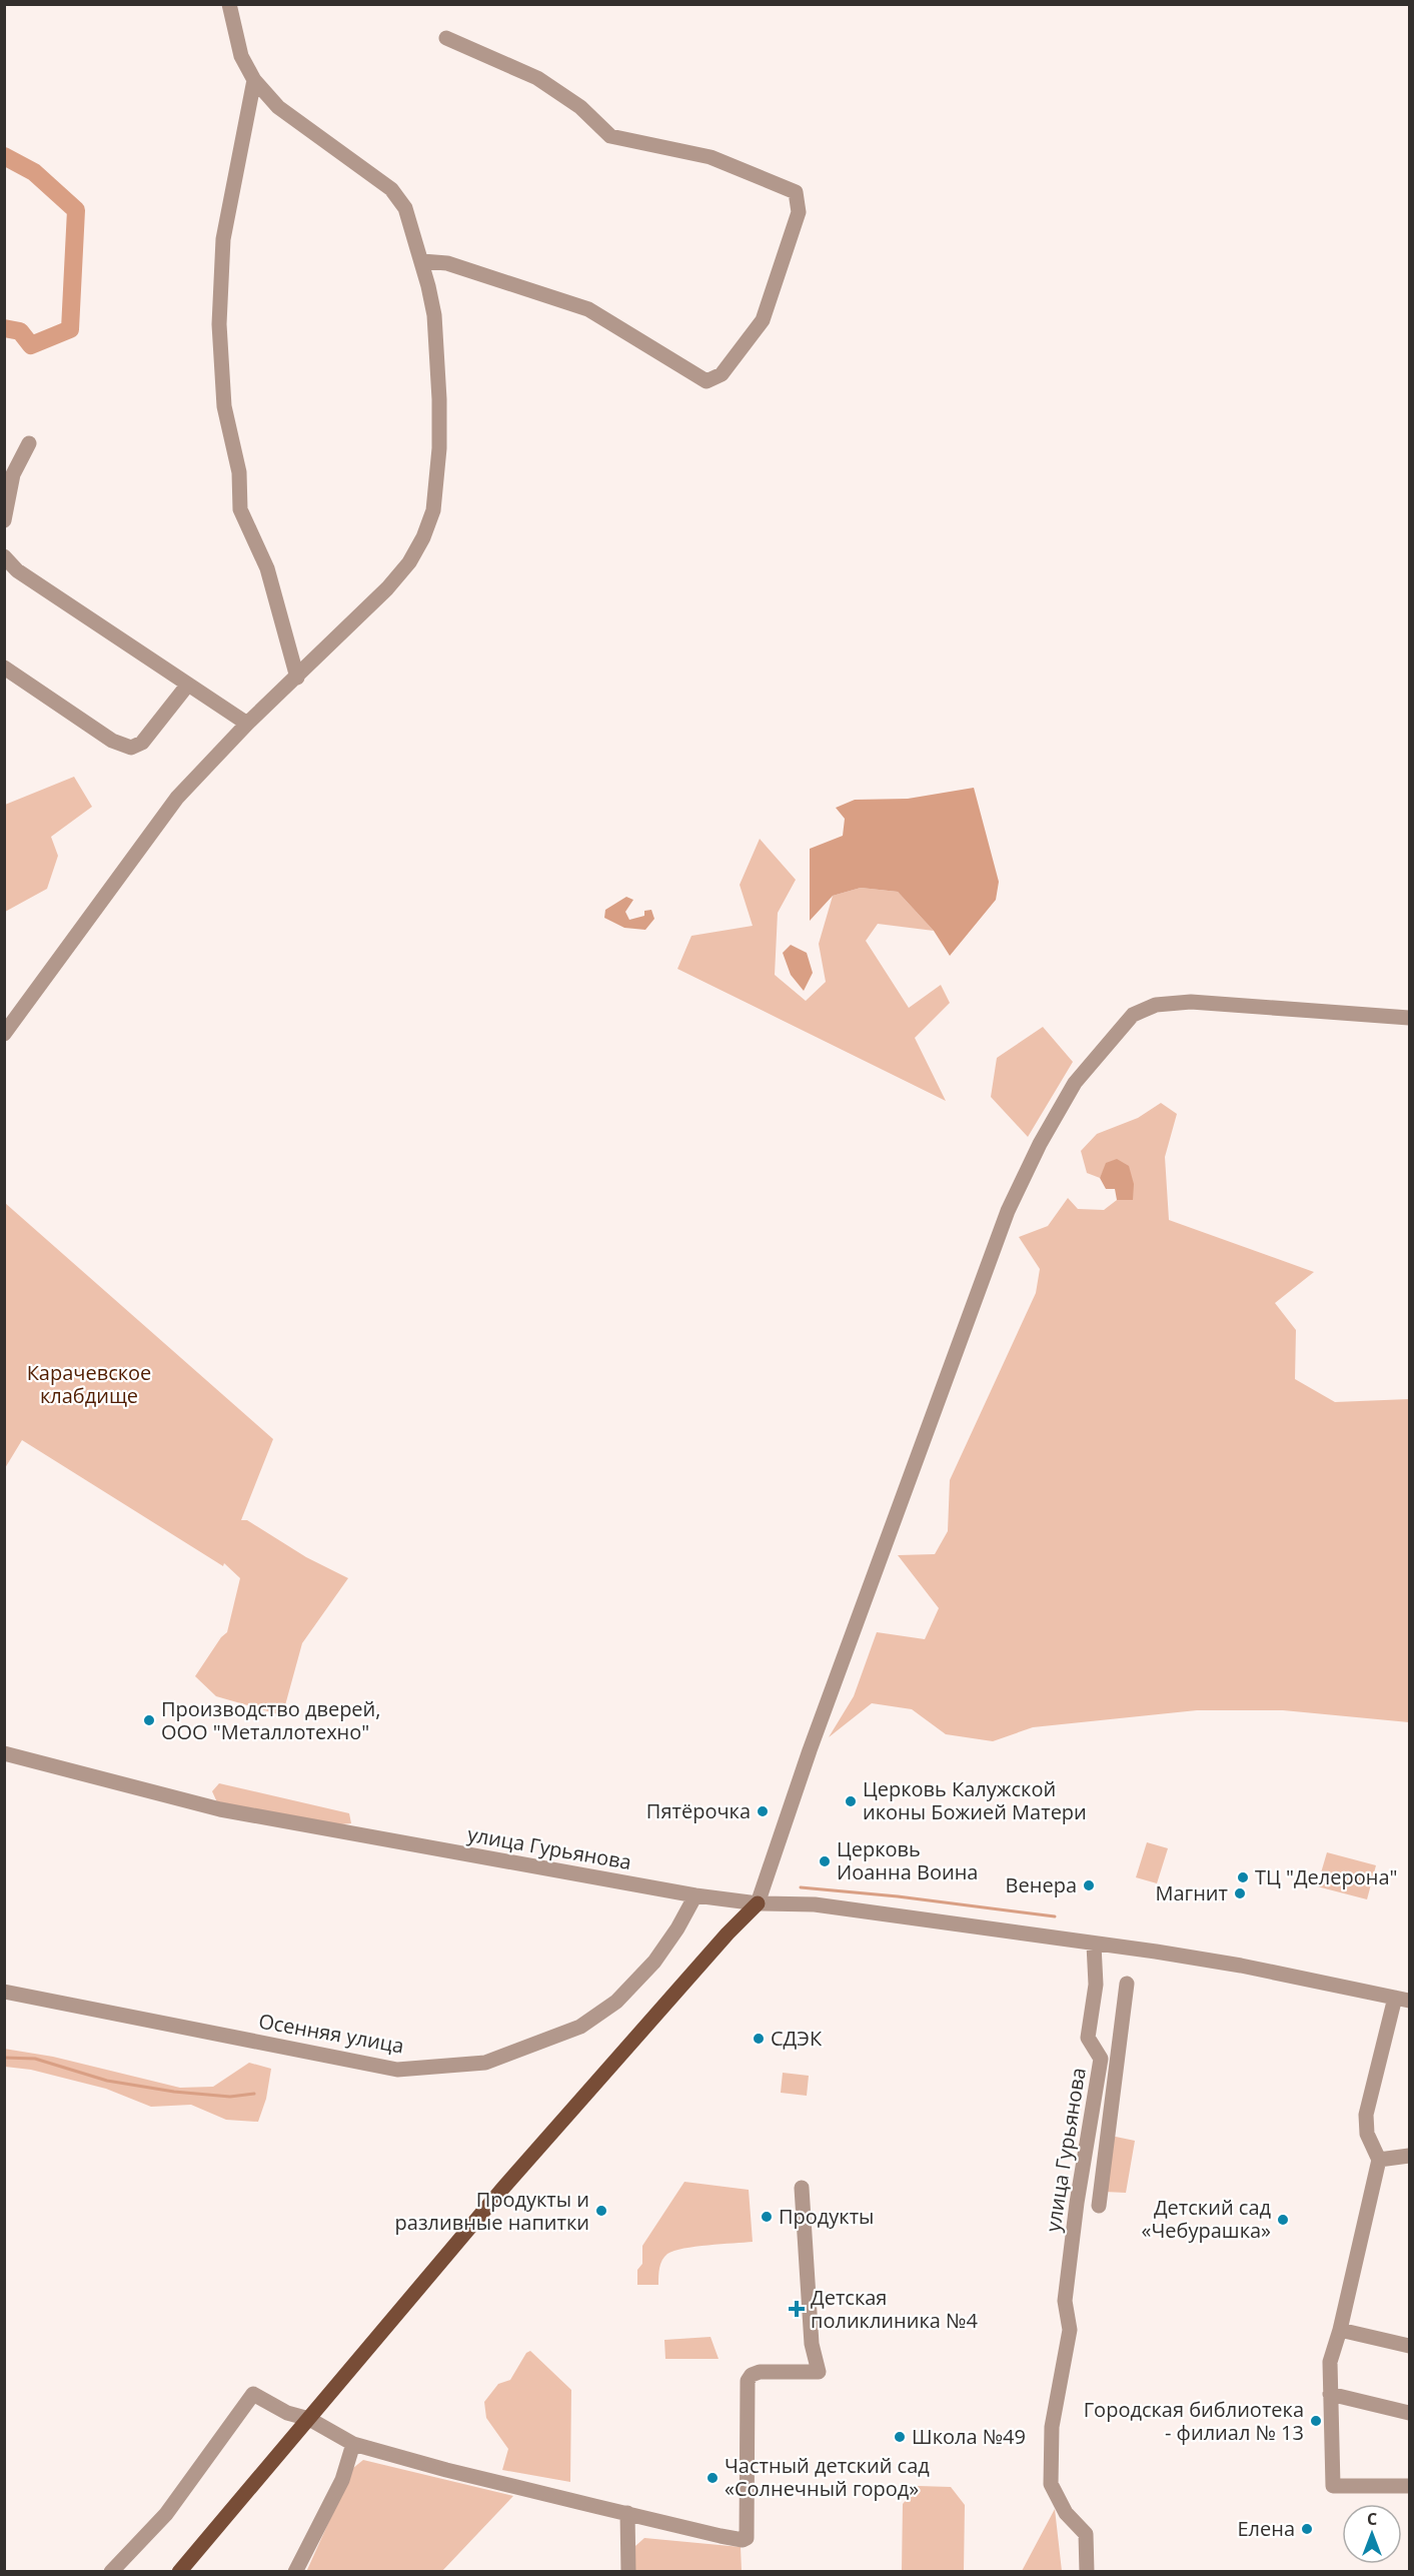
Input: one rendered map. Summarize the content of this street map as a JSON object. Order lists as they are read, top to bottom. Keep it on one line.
{"streets":{"street":["улица Гурьянова","Осенняя улица"]},"crossings":[["улица Гурьянова","Осенняя улица"]],"parks":["Карачевское клабдище"],"places":{"other":["Производство дверей, ООО \"Металлотехно\"","Церковь Калужской иконы Божией Матери","Пятёрочка","Церковь Иоанна Воина","ТЦ \"Делерона\"","Венера","Магнит","СДЭК","Продукты и разливные напитки","Продукты","Детский сад «Чебурашка»","Городская библиотека - филиал № 13","Школа №49","Частный детский сад «Солнечный город»","Елена"],"health":["Детская поликлиника №4"]},"north":"top"}
